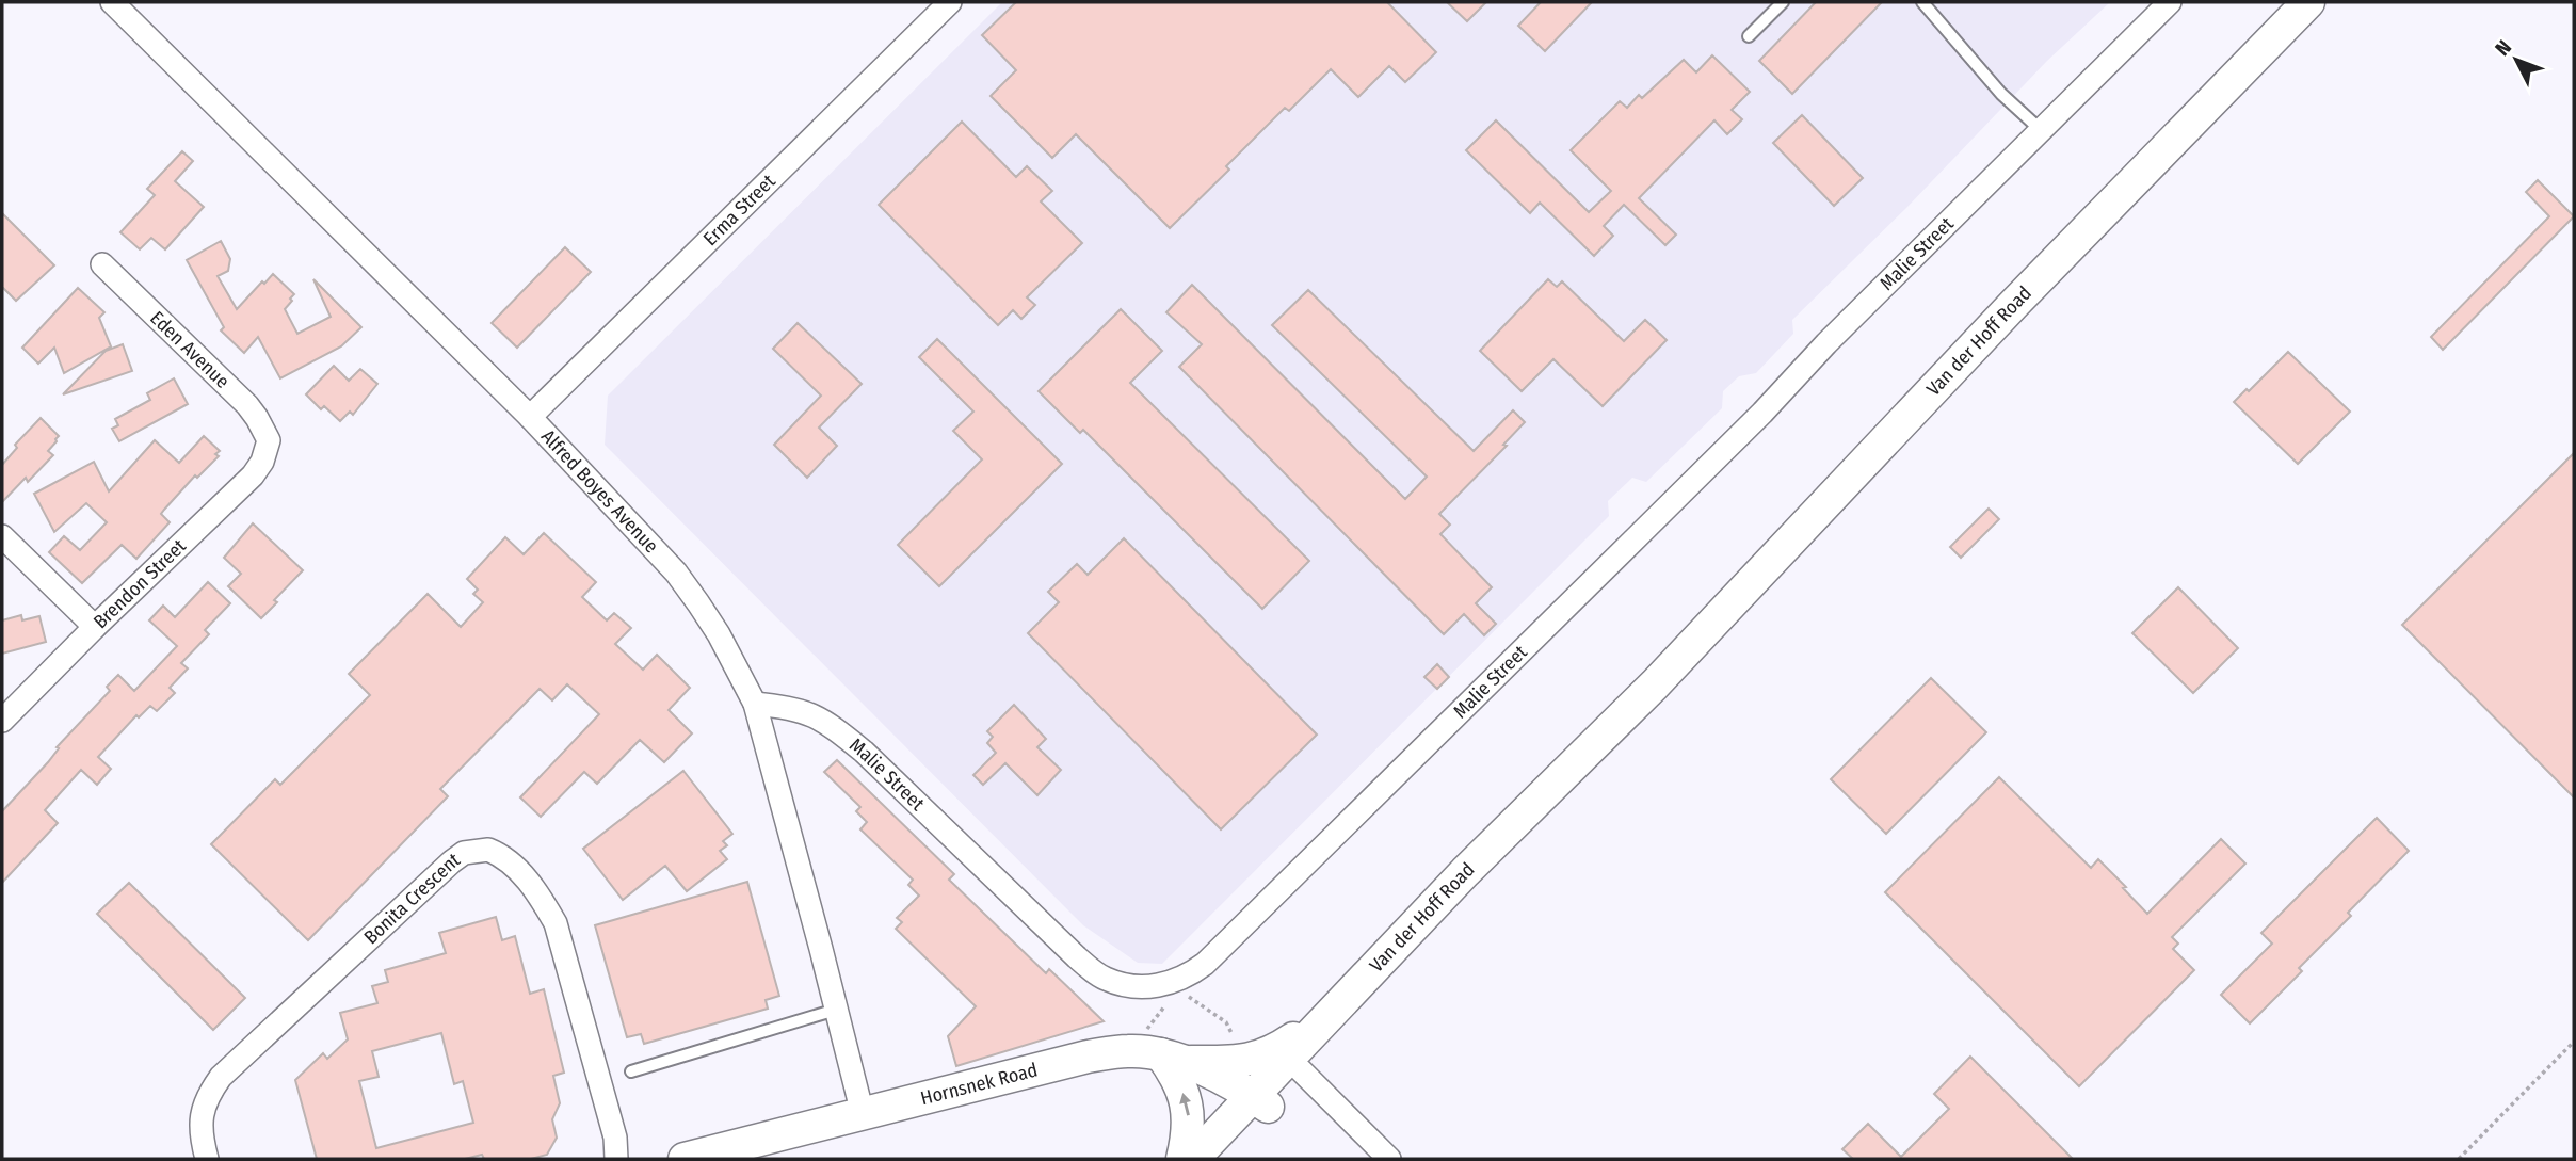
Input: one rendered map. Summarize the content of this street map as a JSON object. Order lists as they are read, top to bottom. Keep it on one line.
{"streets":{"main road":["Van der Hoff Road","Hornsnek Road"],"street":["Erma Street","Malie Street","Eden Avenue","Alfred Boyes Avenue","Brendon Street","Bonita Crescent"]},"crossings":[["Erma Street","Alfred Boyes Avenue"],["Malie Street","Alfred Boyes Avenue"],["Eden Avenue","Brendon Street"],["Alfred Boyes Avenue","Hornsnek Road"]],"north":"top left"}
